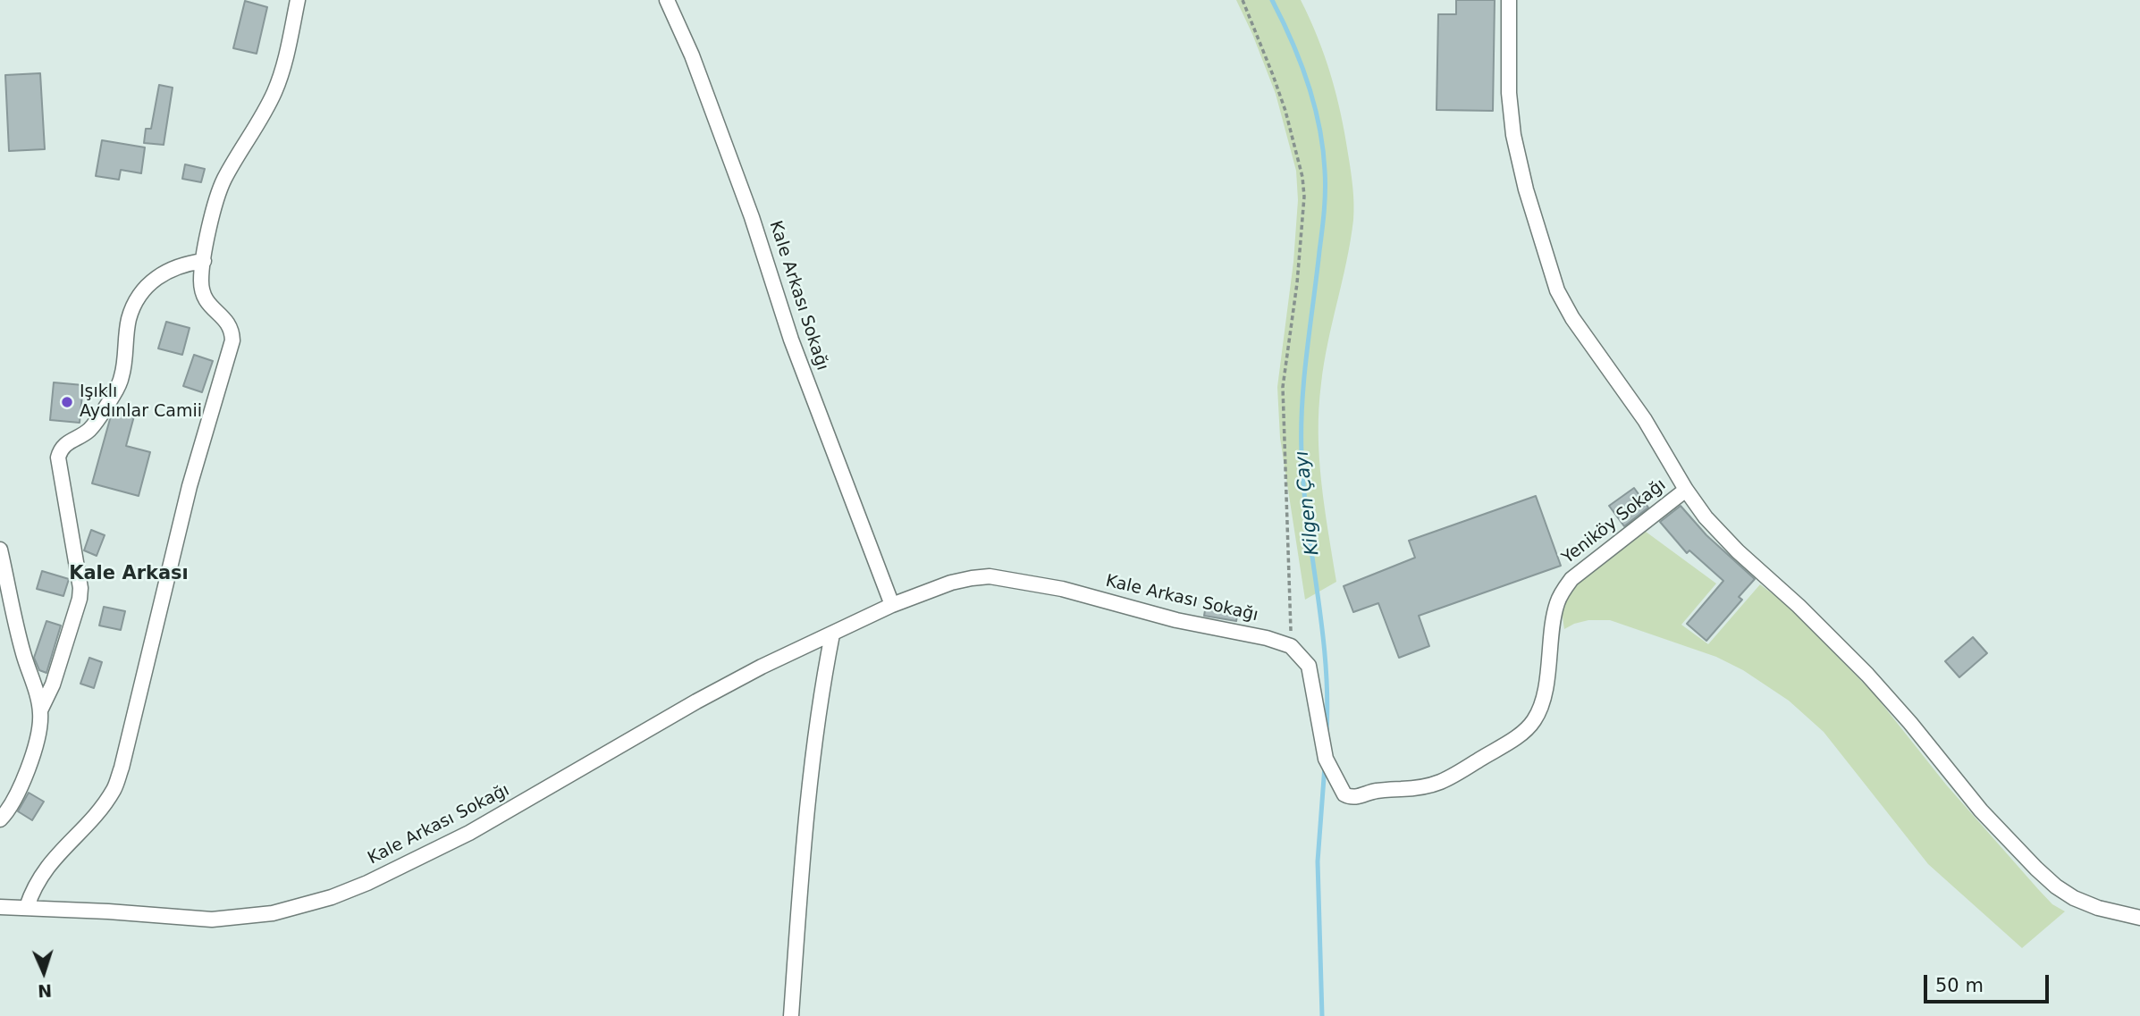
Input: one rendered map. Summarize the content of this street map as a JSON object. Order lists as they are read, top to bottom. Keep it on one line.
{"streets":{"street":["Kale Arkası Sokağı","Yeniköy Sokağı"]},"crossings":[["Kale Arkası Sokağı","Yeniköy Sokağı"]],"districts":["Kale Arkası"],"water":["Kilgen Çayı"],"places":["Işıklı Aydınlar Camii"],"scale_bar":"50 m","north":"bottom"}
